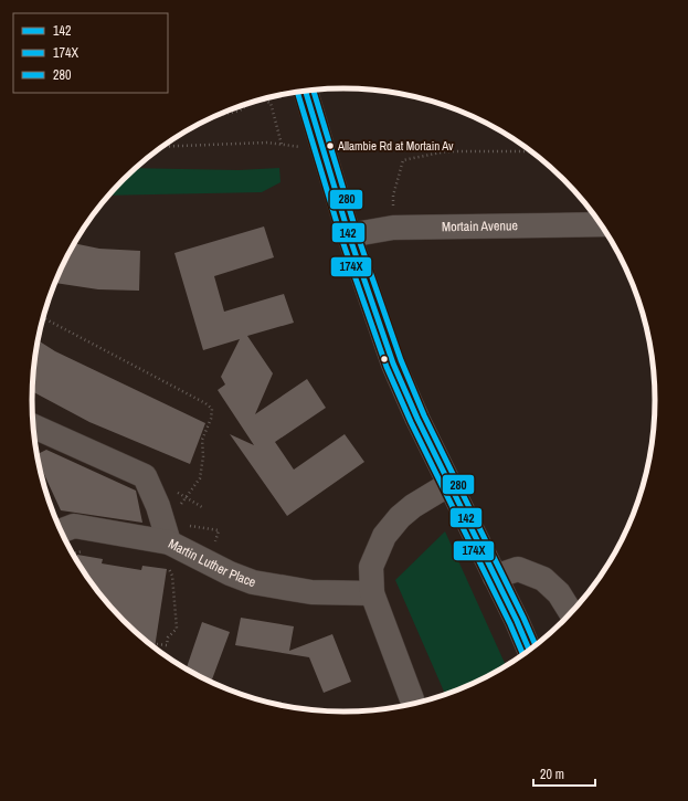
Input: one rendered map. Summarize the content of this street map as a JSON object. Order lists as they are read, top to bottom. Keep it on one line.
{"streets":{"street":["Mortain Avenue","Martin Luther Place"]},"places":["Allambie Rd at Mortain Av"],"lines":["transit line 280","transit line 142","transit line 174X"],"legend":["142","174X","280"],"scale_bar":"20 m"}
